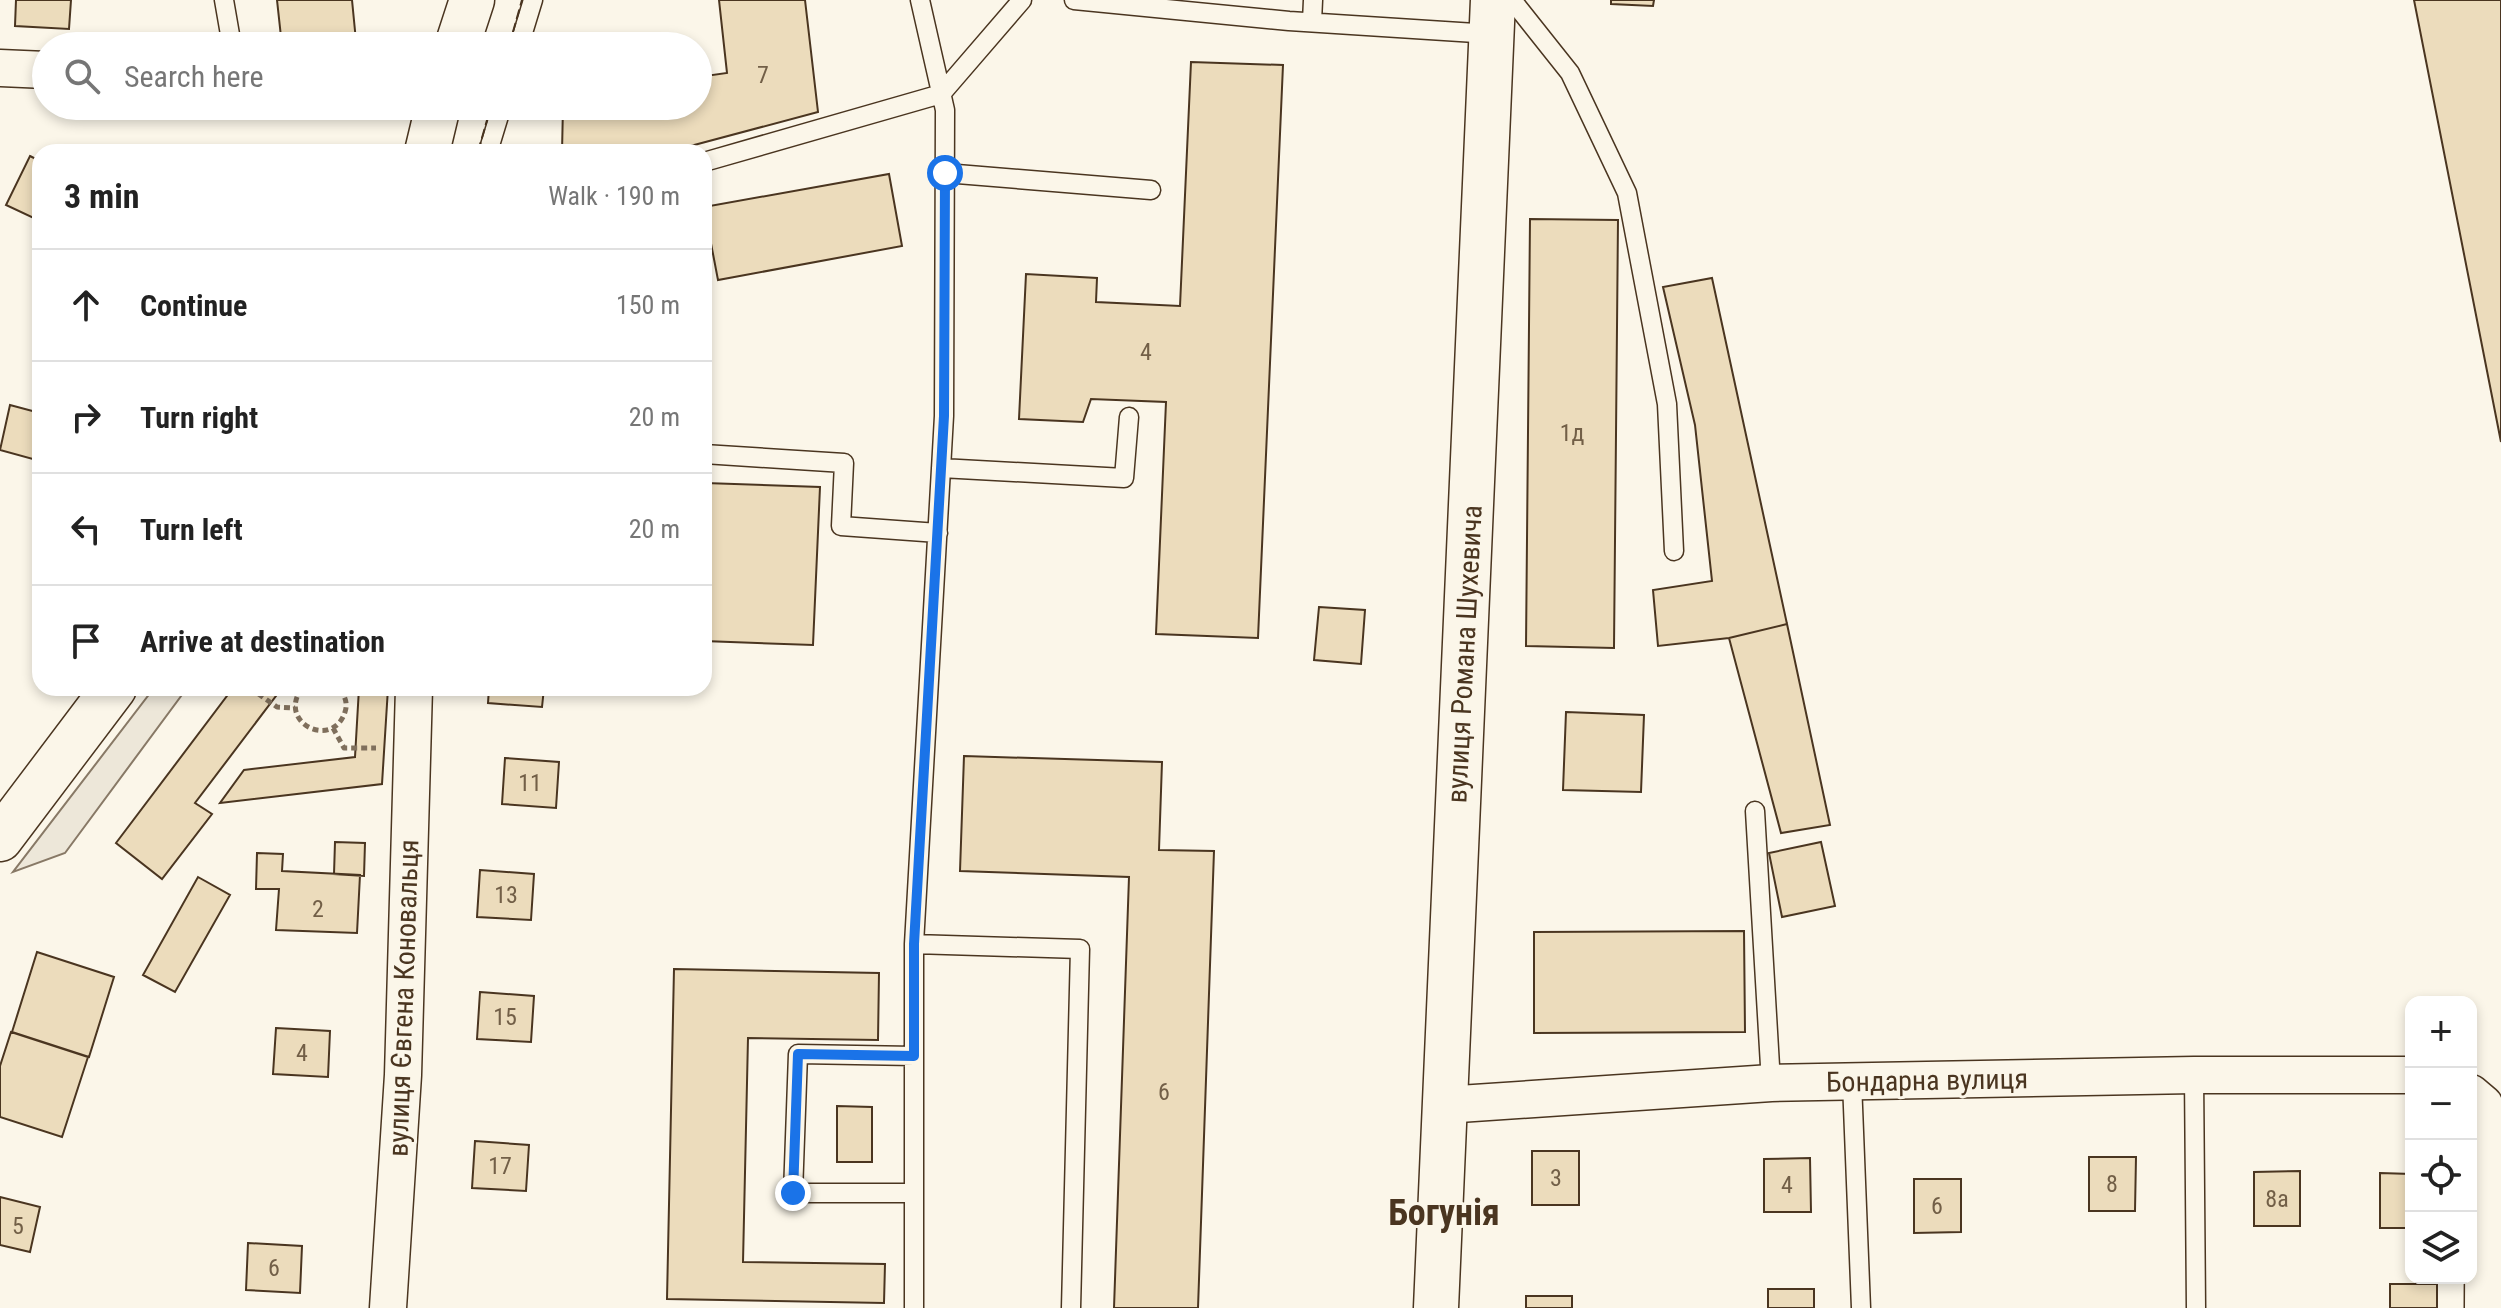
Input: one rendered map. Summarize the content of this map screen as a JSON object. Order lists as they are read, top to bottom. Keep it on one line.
{"streets":{"street":["вулиця Романа Шухевича","вулиця Євгена Коновальця","Бондарна вулиця"]},"crossings":[["вулиця Романа Шухевича","Бондарна вулиця"]],"districts":["Богунія"],"house_numbers":["7","4","1д","11","13","2","15","4","6","17","3","8","4","8а","6","5","6"],"page":{"search":"Search here","heading":["3 min","Walk · 190 m"],"list":[["Continue","150 m"],["Turn right","20 m"],["Turn left","20 m"],"Arrive at destination"],"map_buttons":["+","−"]}}
